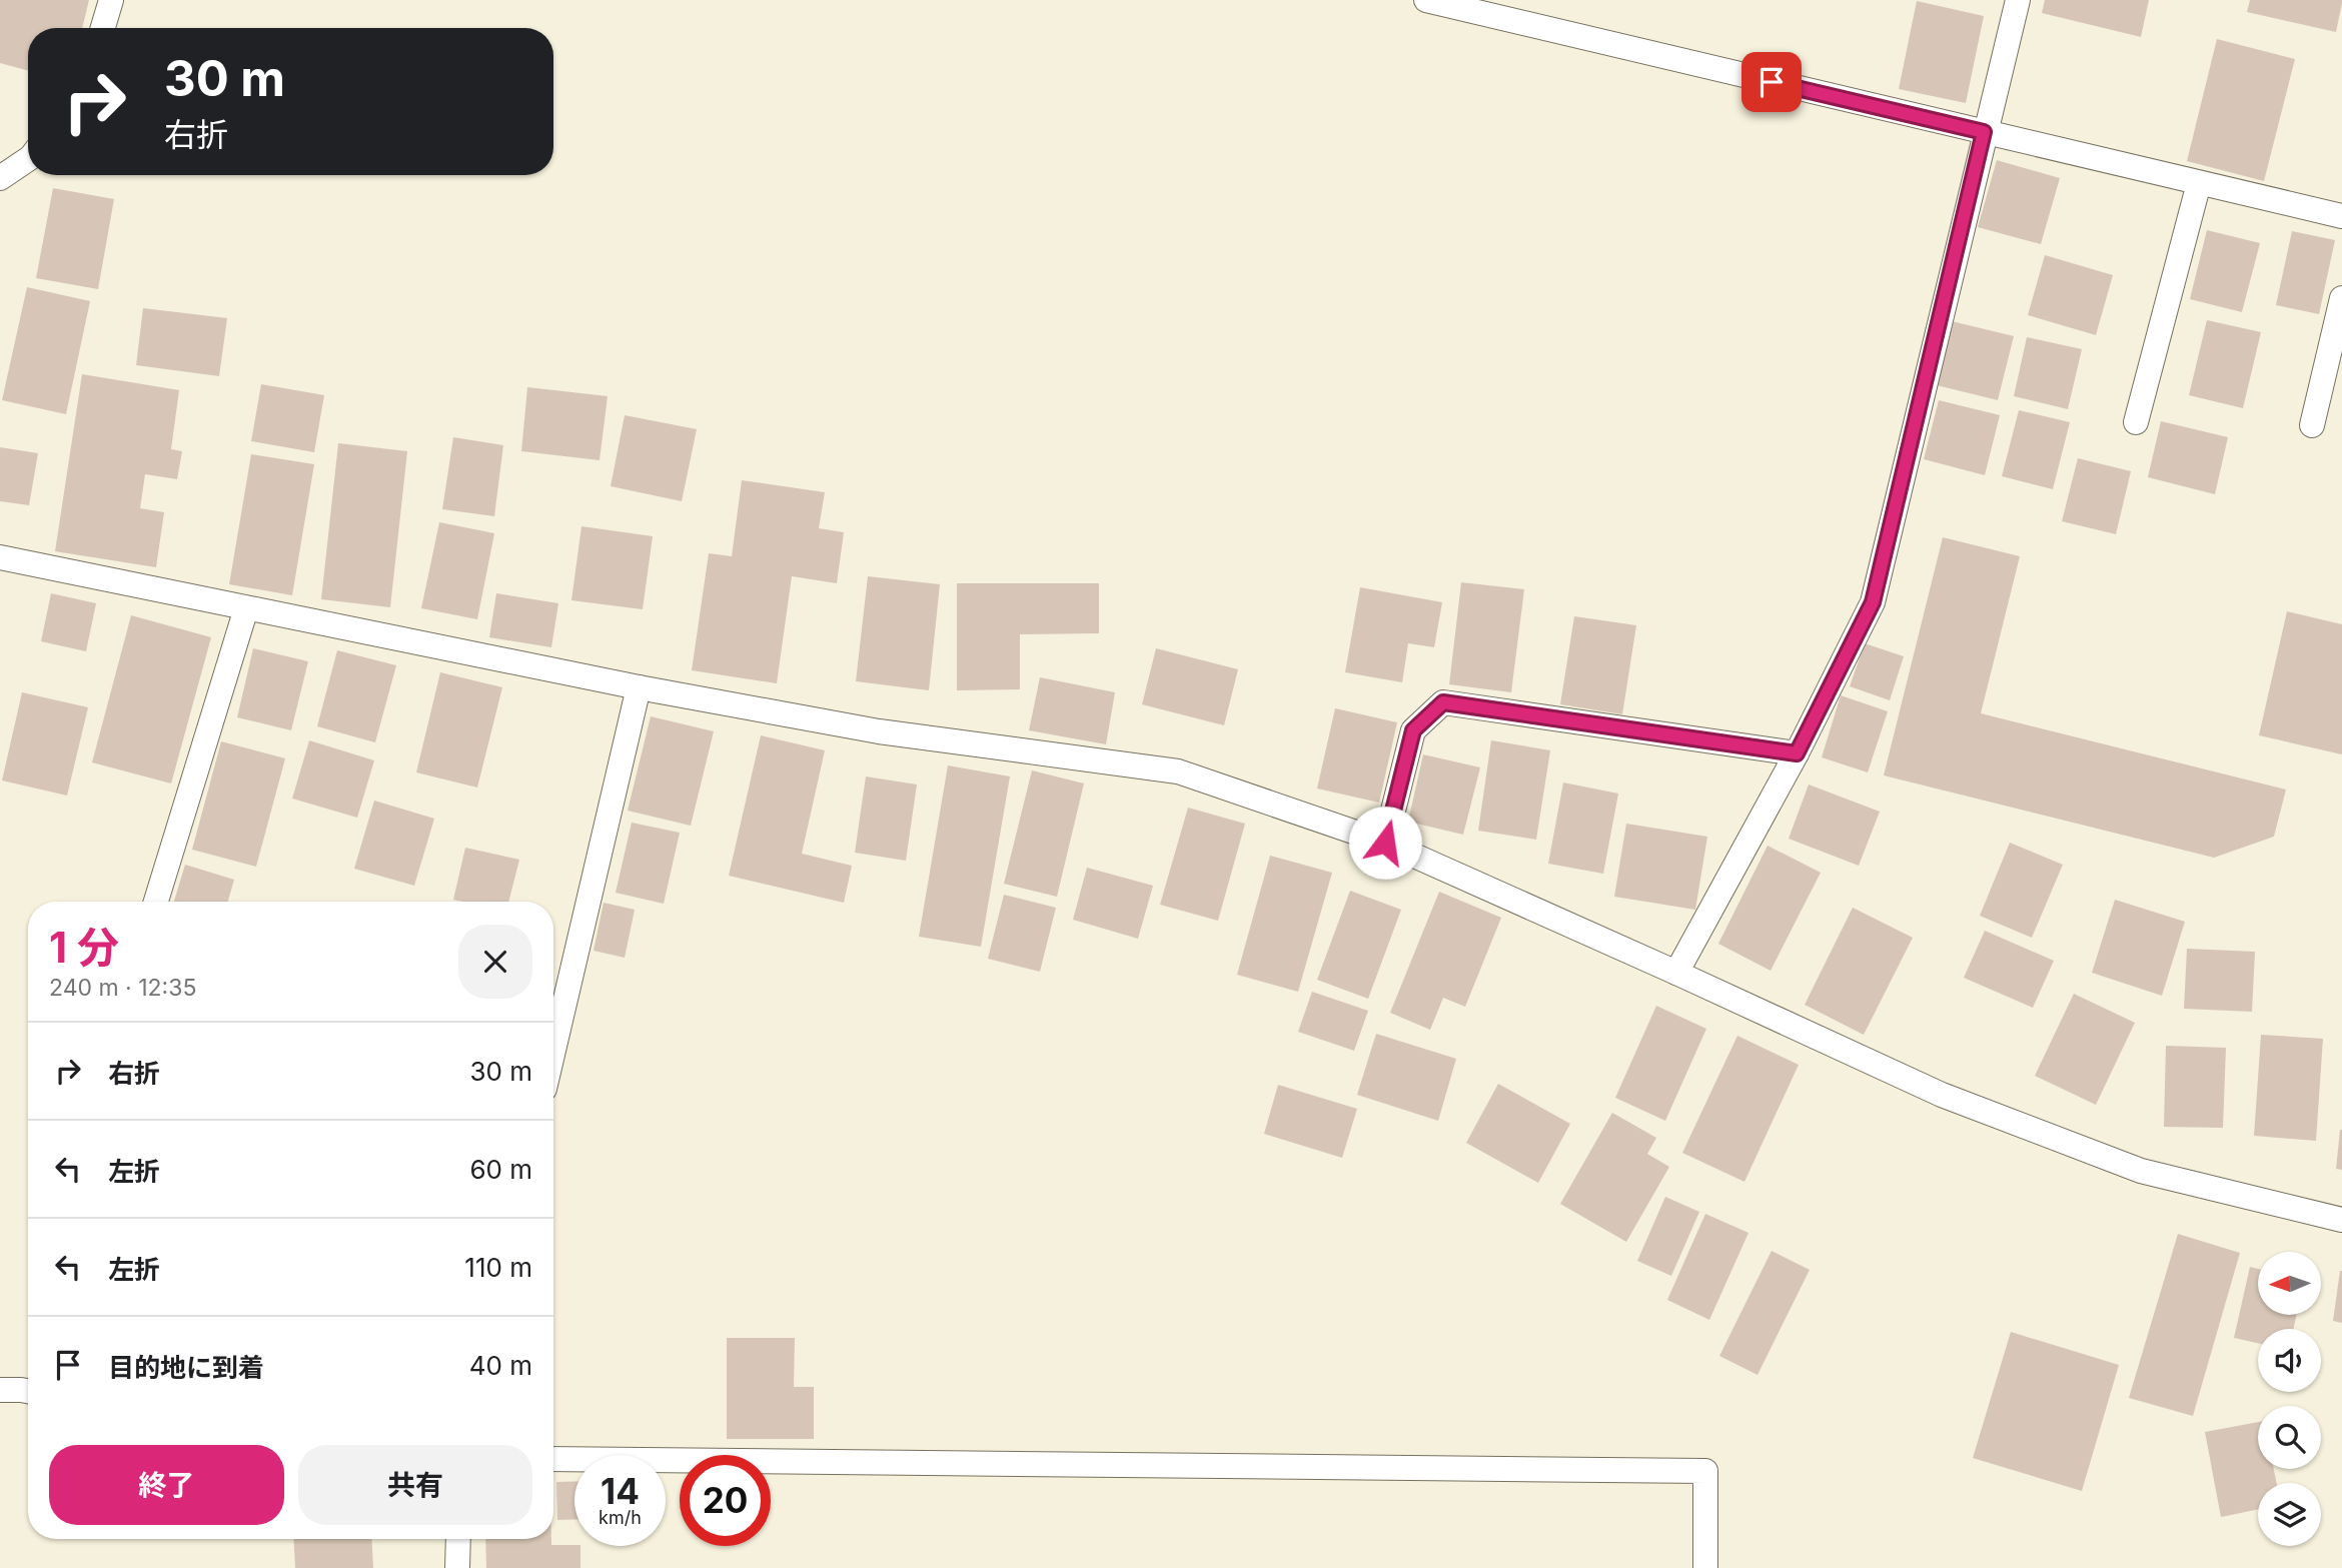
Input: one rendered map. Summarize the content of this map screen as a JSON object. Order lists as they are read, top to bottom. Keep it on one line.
{"north":"left","page":{"turn":["30 m","右折"],"heading":["1 分","240 m · 12:35"],"list":[{"name":"右折","value":"30 m"},{"name":"左折","value":"60 m"},{"name":"左折","value":"110 m"},{"name":"目的地に到着","value":"40 m"}],"buttons":["終了","共有"],"speed":"14 km/h","limit":"20"}}
